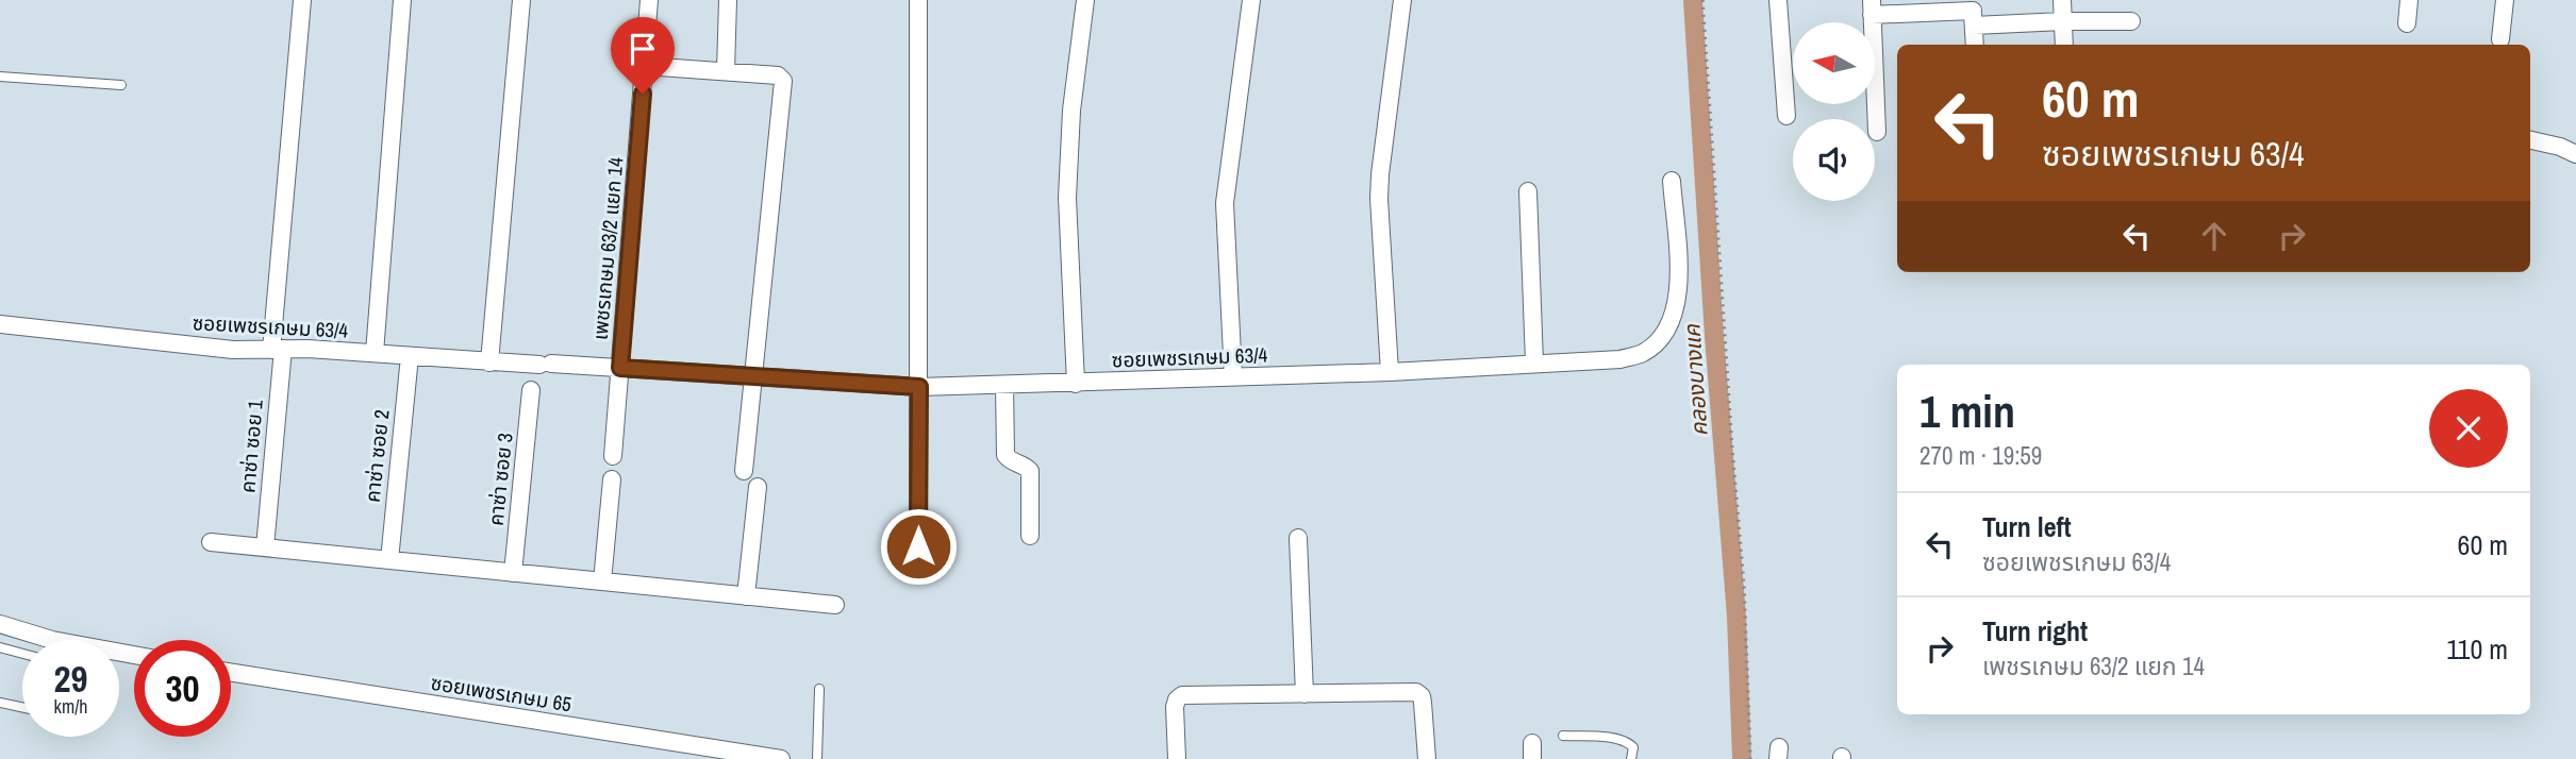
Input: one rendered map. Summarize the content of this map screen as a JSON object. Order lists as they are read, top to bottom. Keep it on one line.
{"streets":{"street":["เพชรเกษม 63/2 แยก 14","ซอยเพชรเกษม 63/4","คาซ่า ซอย 1","คาซ่า ซอย 2","คาซ่า ซอย 3","ซอยเพชรเกษม 65"]},"crossings":[["เพชรเกษม 63/2 แยก 14","ซอยเพชรเกษม 63/4"],["ซอยเพชรเกษม 63/4","คาซ่า ซอย 1"],["ซอยเพชรเกษม 63/4","คาซ่า ซอย 2"]],"water":["คลองบางแค"],"north":"left","page":{"turn":["60 m","ซอยเพชรเกษม 63/4"],"heading":["1 min","270 m · 19:59"],"list":[{"name":"Turn left","note":"ซอยเพชรเกษม 63/4","value":"60 m"},{"name":"Turn right","note":"เพชรเกษม 63/2 แยก 14","value":"110 m"}],"speed":"29 km/h","limit":"30"}}
